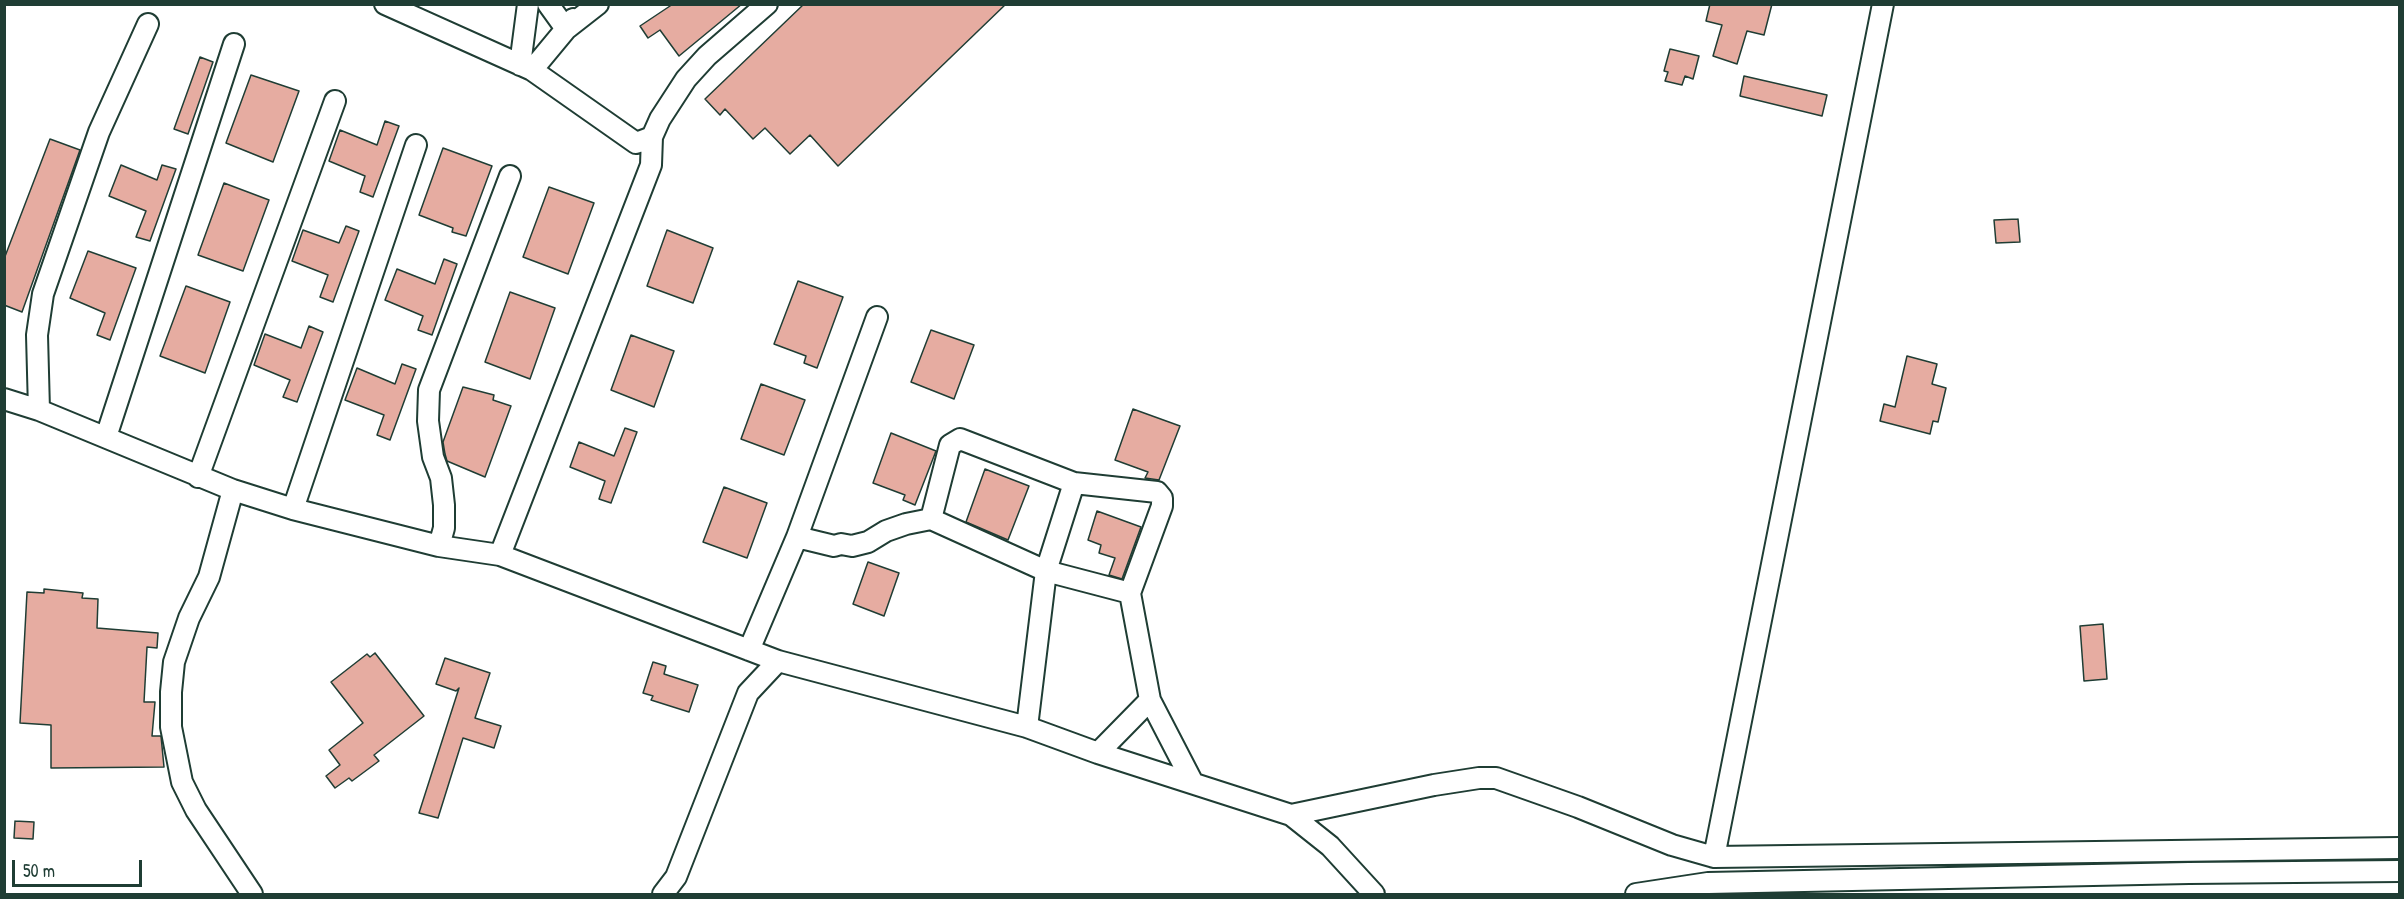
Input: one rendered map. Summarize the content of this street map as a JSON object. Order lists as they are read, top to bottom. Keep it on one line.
{"scale_bar":"50 m"}
